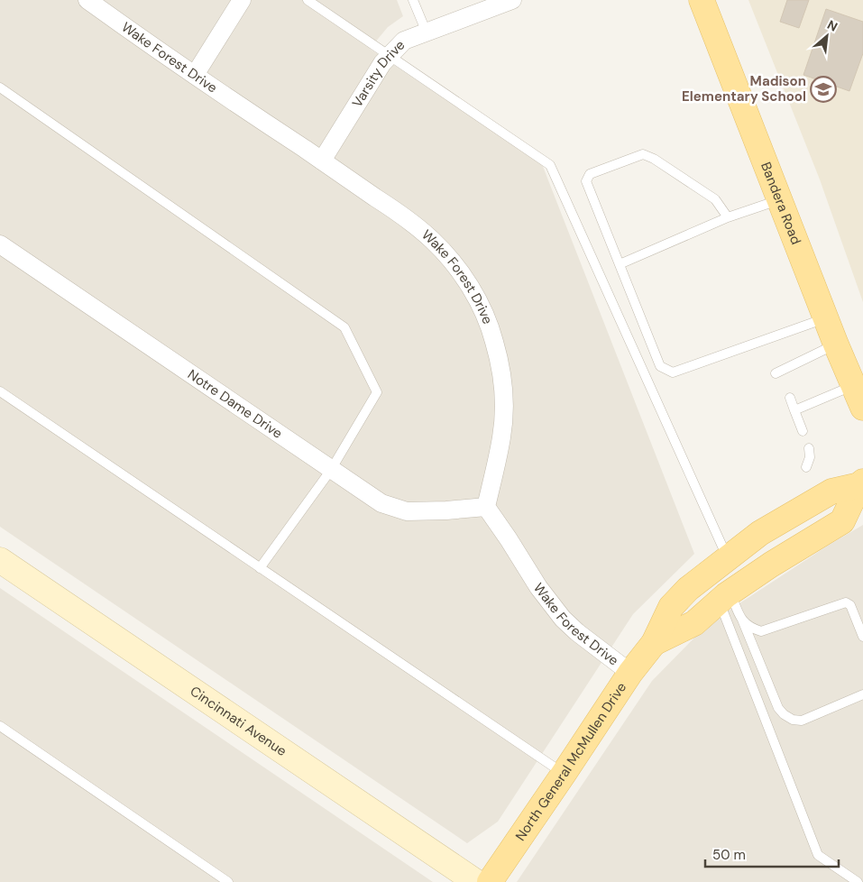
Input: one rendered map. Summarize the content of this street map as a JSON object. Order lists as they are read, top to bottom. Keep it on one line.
{"streets":{"main road":["Bandera Road","North General McMullen Drive"],"street":["Wake Forest Drive","Varsity Drive","Notre Dame Drive","Cincinnati Avenue"]},"crossings":[["Wake Forest Drive","Varsity Drive"],["Wake Forest Drive","Notre Dame Drive"],["Wake Forest Drive","North General McMullen Drive"]],"places":{"school or university":["Madison Elementary School"]},"scale_bar":"50 m","north":"top right"}
